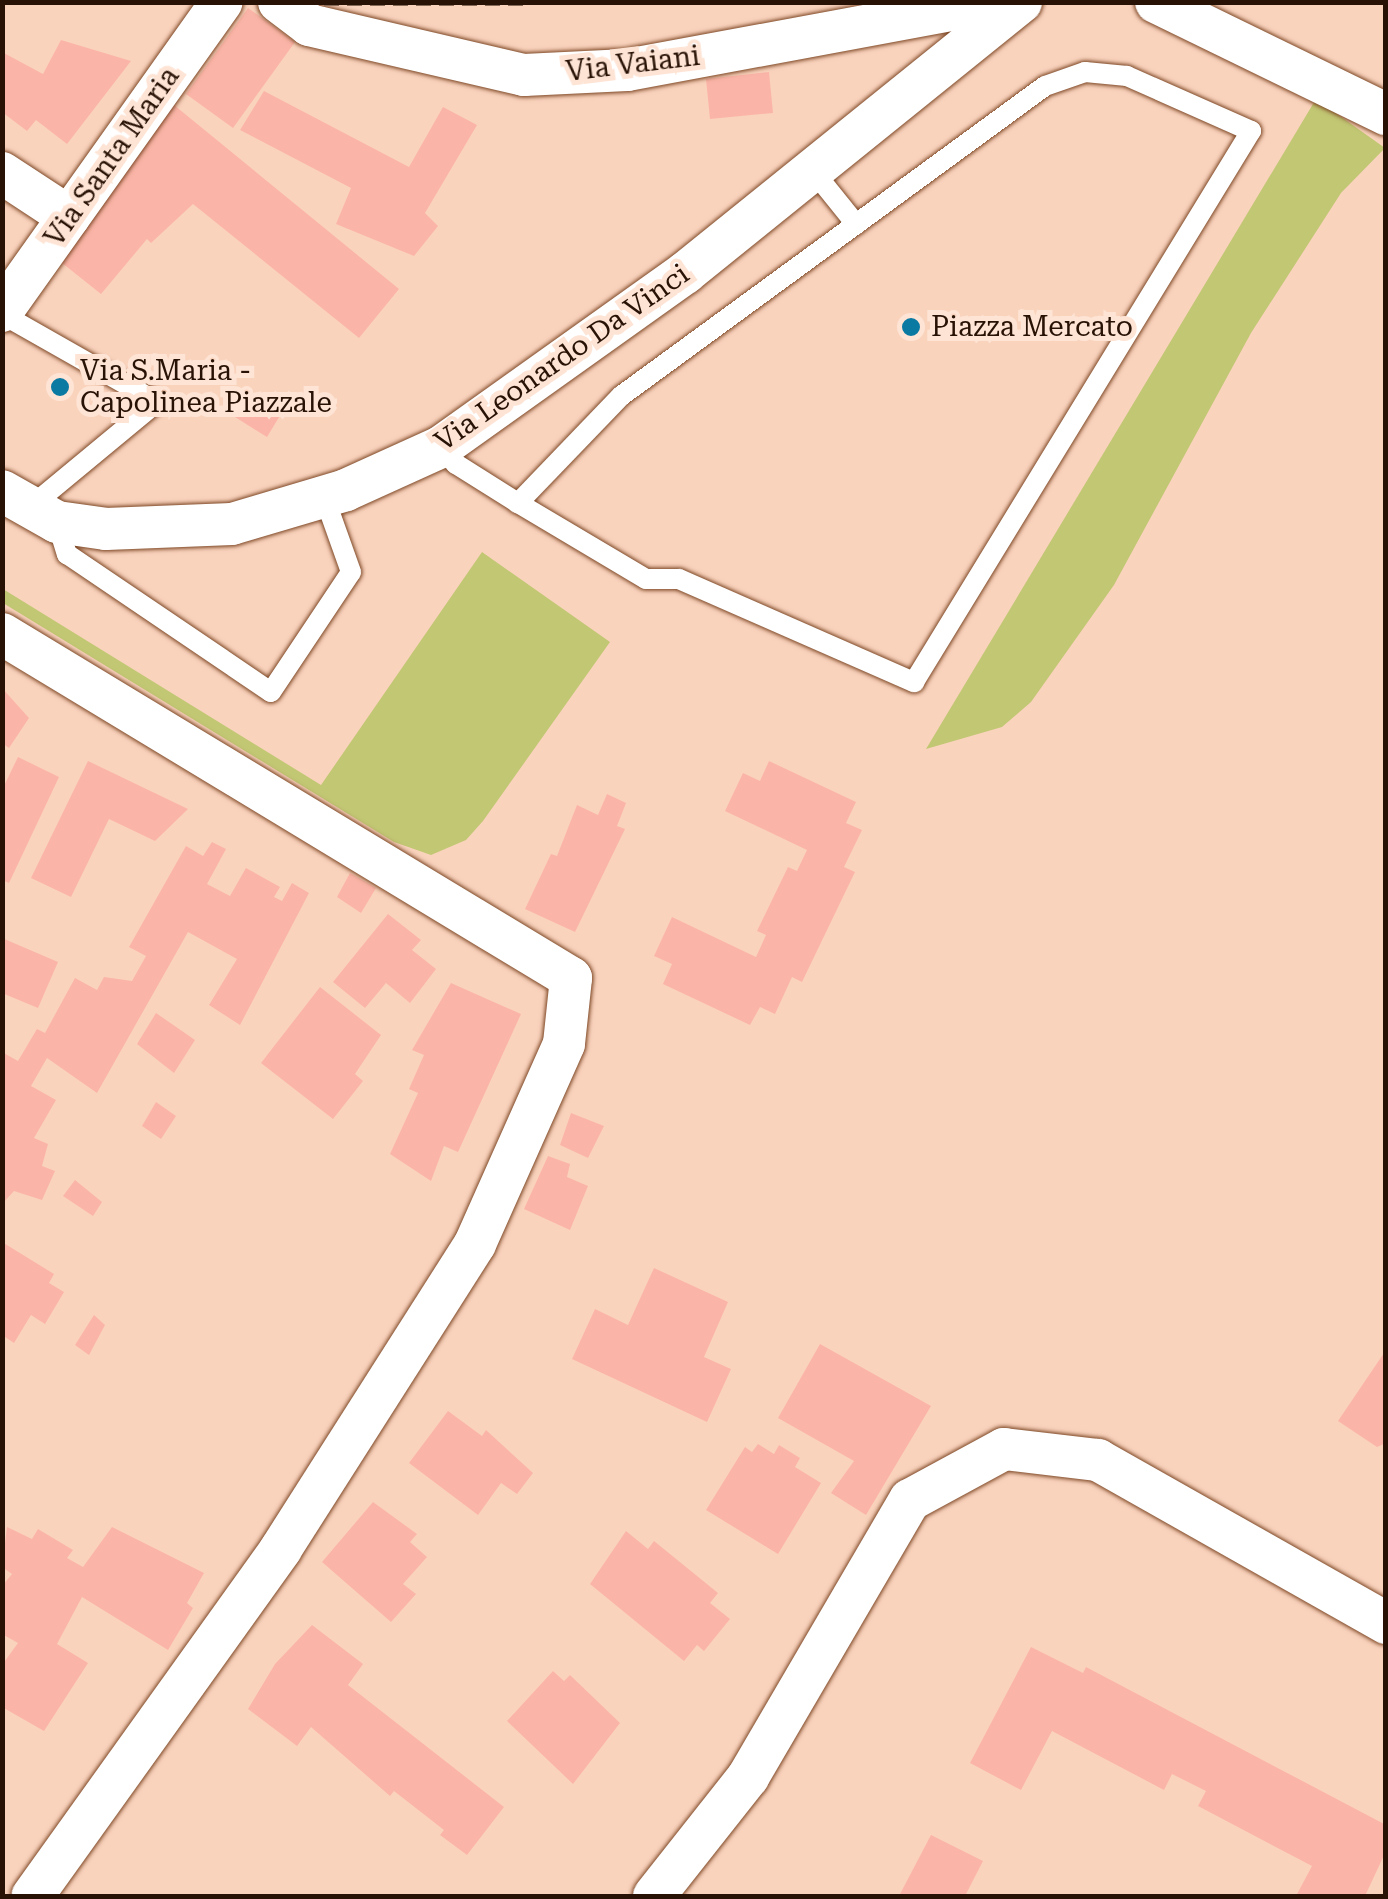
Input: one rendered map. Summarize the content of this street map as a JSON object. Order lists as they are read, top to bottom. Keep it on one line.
{"streets":{"street":["Via Vaiani","Via Santa Maria","Via Leonardo Da Vinci"]},"places":["Piazza Mercato","Via S.Maria - Capolinea Piazzale"]}
